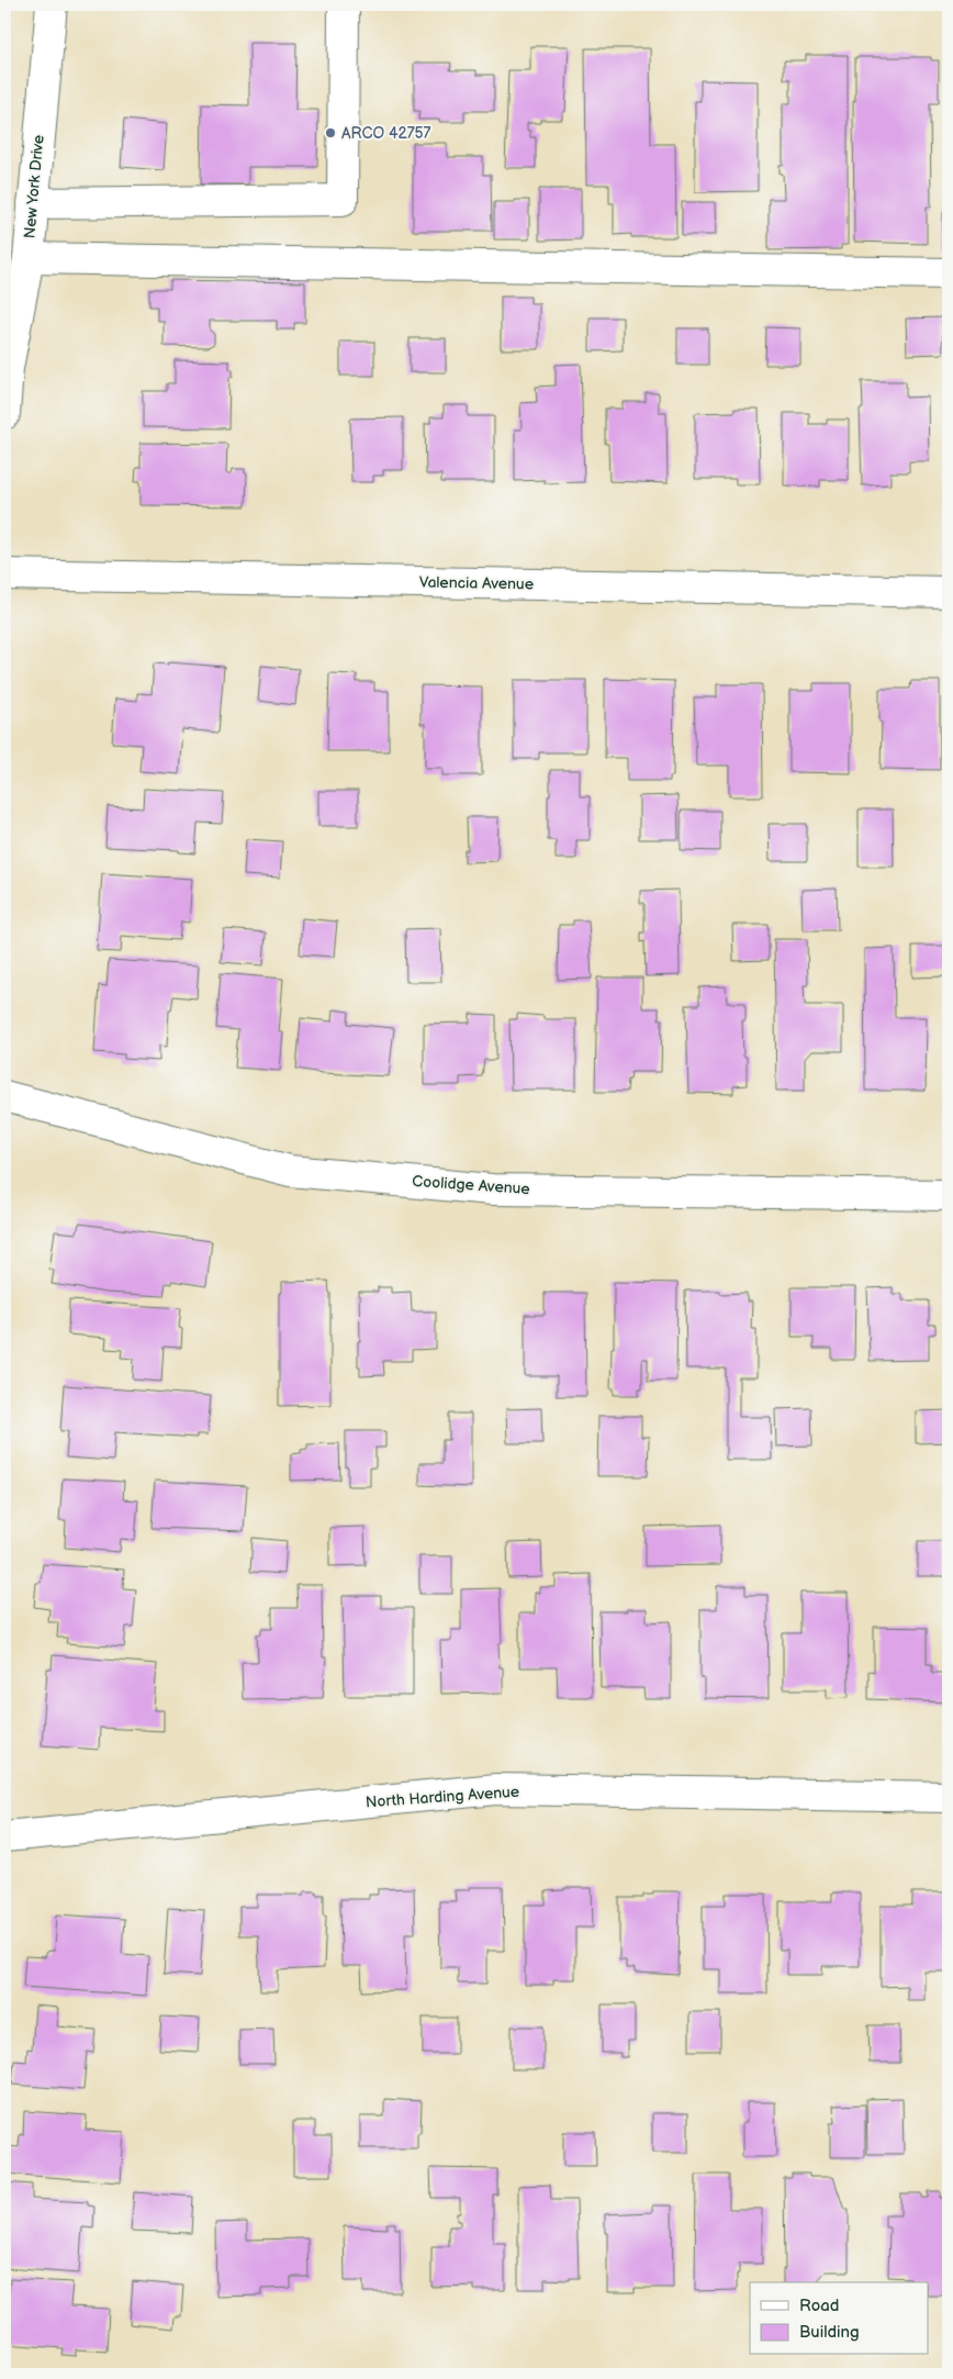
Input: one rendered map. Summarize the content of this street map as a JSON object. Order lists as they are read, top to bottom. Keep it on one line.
{"streets":{"street":["New York Drive","Valencia Avenue","Coolidge Avenue","North Harding Avenue"]},"places":["ARCO 42757"],"legend":["Road","Building"]}
